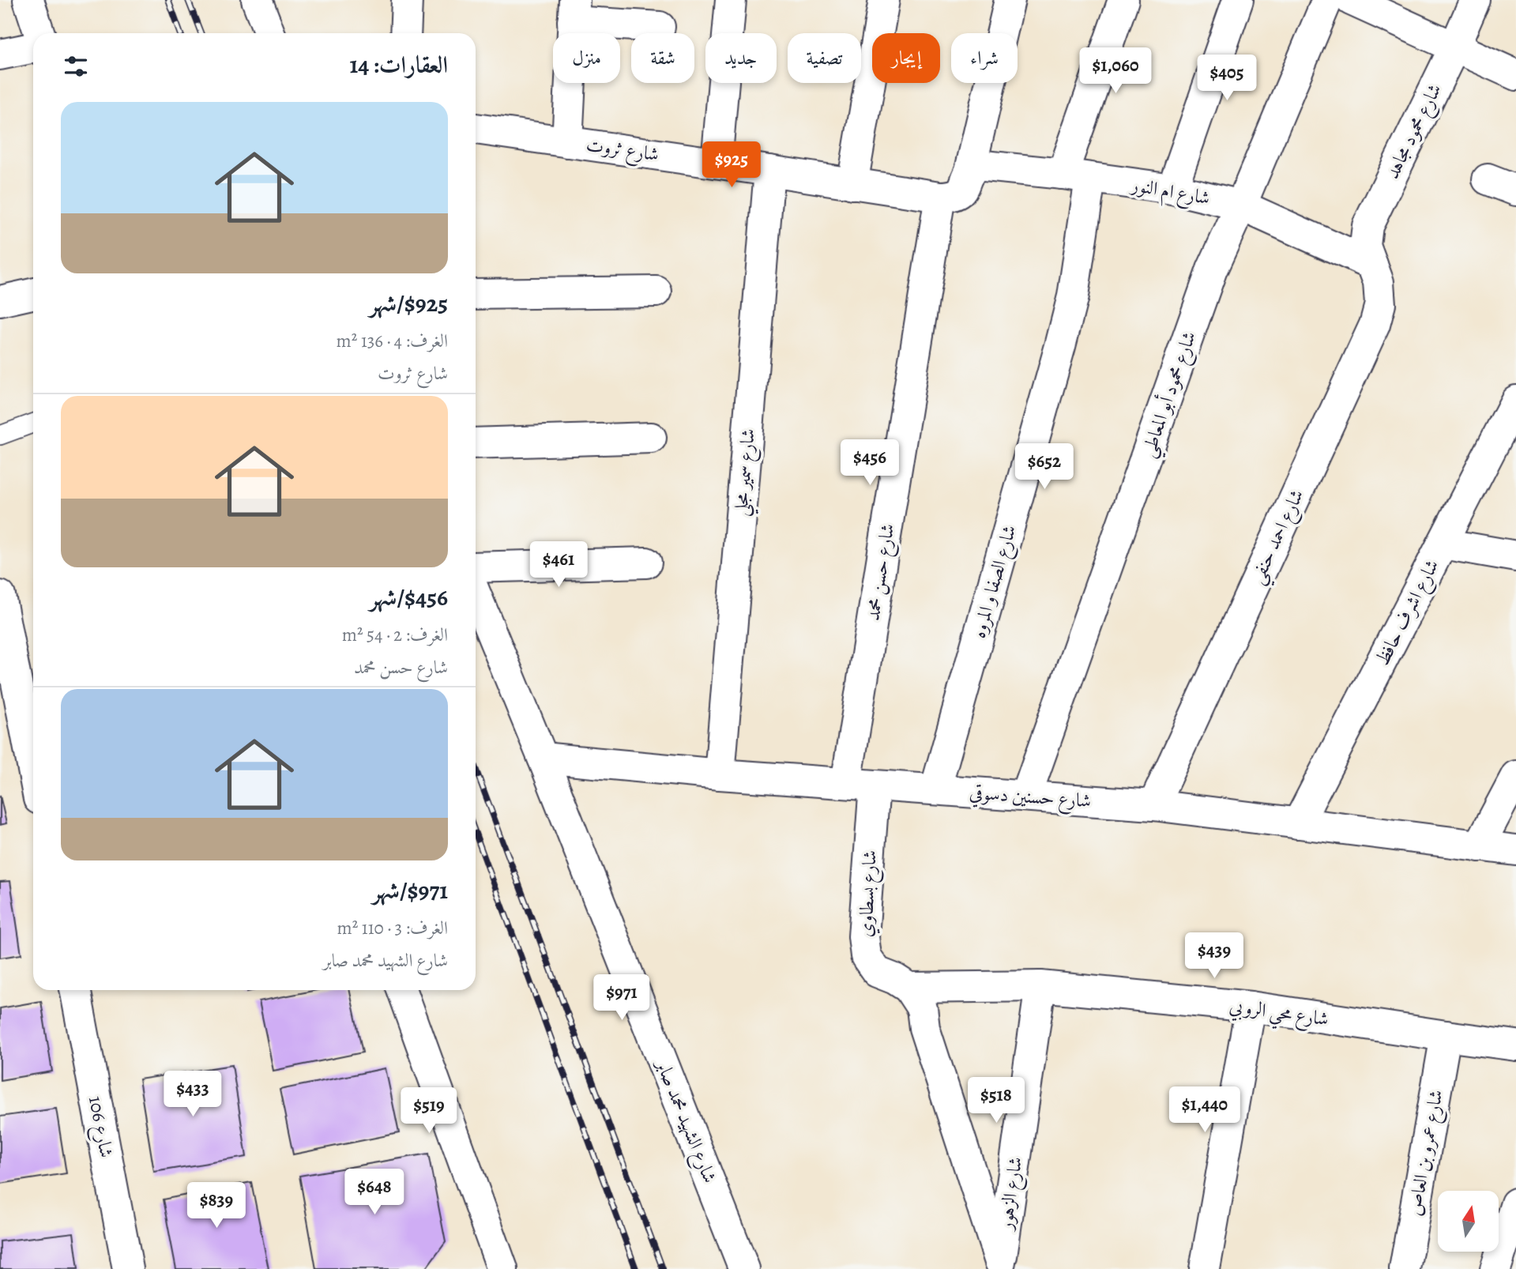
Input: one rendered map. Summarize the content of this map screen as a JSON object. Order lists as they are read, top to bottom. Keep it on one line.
{"streets":{"street":["شارع محمود مجاهد","شارع ثروت","شارع ام النور","شارع محمود أبو المعاطي","شارع سمير مجلي","شارع احمد حنفي","شارع حسن محمد","شارع الصفا و المروه","شارع اشرف حافظ","شارع حسنين دسوقي","شارع بسطاوي","شارع محي الروبي","شارع الشهيد محمد صابر","شارع 106","شارع عمرو بن العاص","شارع الزهور"]},"crossings":[["شارع محمود مجاهد","شارع ام النور"],["شارع محمود مجاهد","شارع احمد حنفي"],["شارع ثروت","شارع ام النور"],["شارع ثروت","شارع سمير مجلي"],["شارع ثروت","شارع حسن محمد"],["شارع ام النور","شارع محمود أبو المعاطي"],["شارع ام النور","شارع احمد حنفي"],["شارع ام النور","شارع حسن محمد"],["شارع ام النور","شارع الصفا و المروه"],["شارع محمود أبو المعاطي","شارع حسنين دسوقي"],["شارع سمير مجلي","شارع حسنين دسوقي"],["شارع احمد حنفي","شارع حسنين دسوقي"],["شارع حسن محمد","شارع حسنين دسوقي"],["شارع حسن محمد","شارع بسطاوي"],["شارع الصفا و المروه","شارع حسنين دسوقي"],["شارع اشرف حافظ","شارع حسنين دسوقي"],["شارع حسنين دسوقي","شارع بسطاوي"],["شارع حسنين دسوقي","شارع الشهيد محمد صابر"],["شارع بسطاوي","شارع محي الروبي"],["شارع محي الروبي","شارع عمرو بن العاص"],["شارع محي الروبي","شارع الزهور"]],"north":"top","page":{"chip":["شراء","إيجار","تصفية","جديد","شقة","منزل"],"heading":"العقارات: 14","price":["$1,060","$405","$925","$456","$652","$461","$439","$971","$433","$518","$1,440","$519","$648","$839"],"list":[{"name":"$925/شهر","note":"الغرف: 4 · 136 m² · شارع ثروت"},{"name":"$456/شهر","note":"الغرف: 2 · 54 m² · شارع حسن محمد"},{"name":"$971/شهر","note":"الغرف: 3 · 110 m² · شارع الشهيد محمد صابر"}]}}
